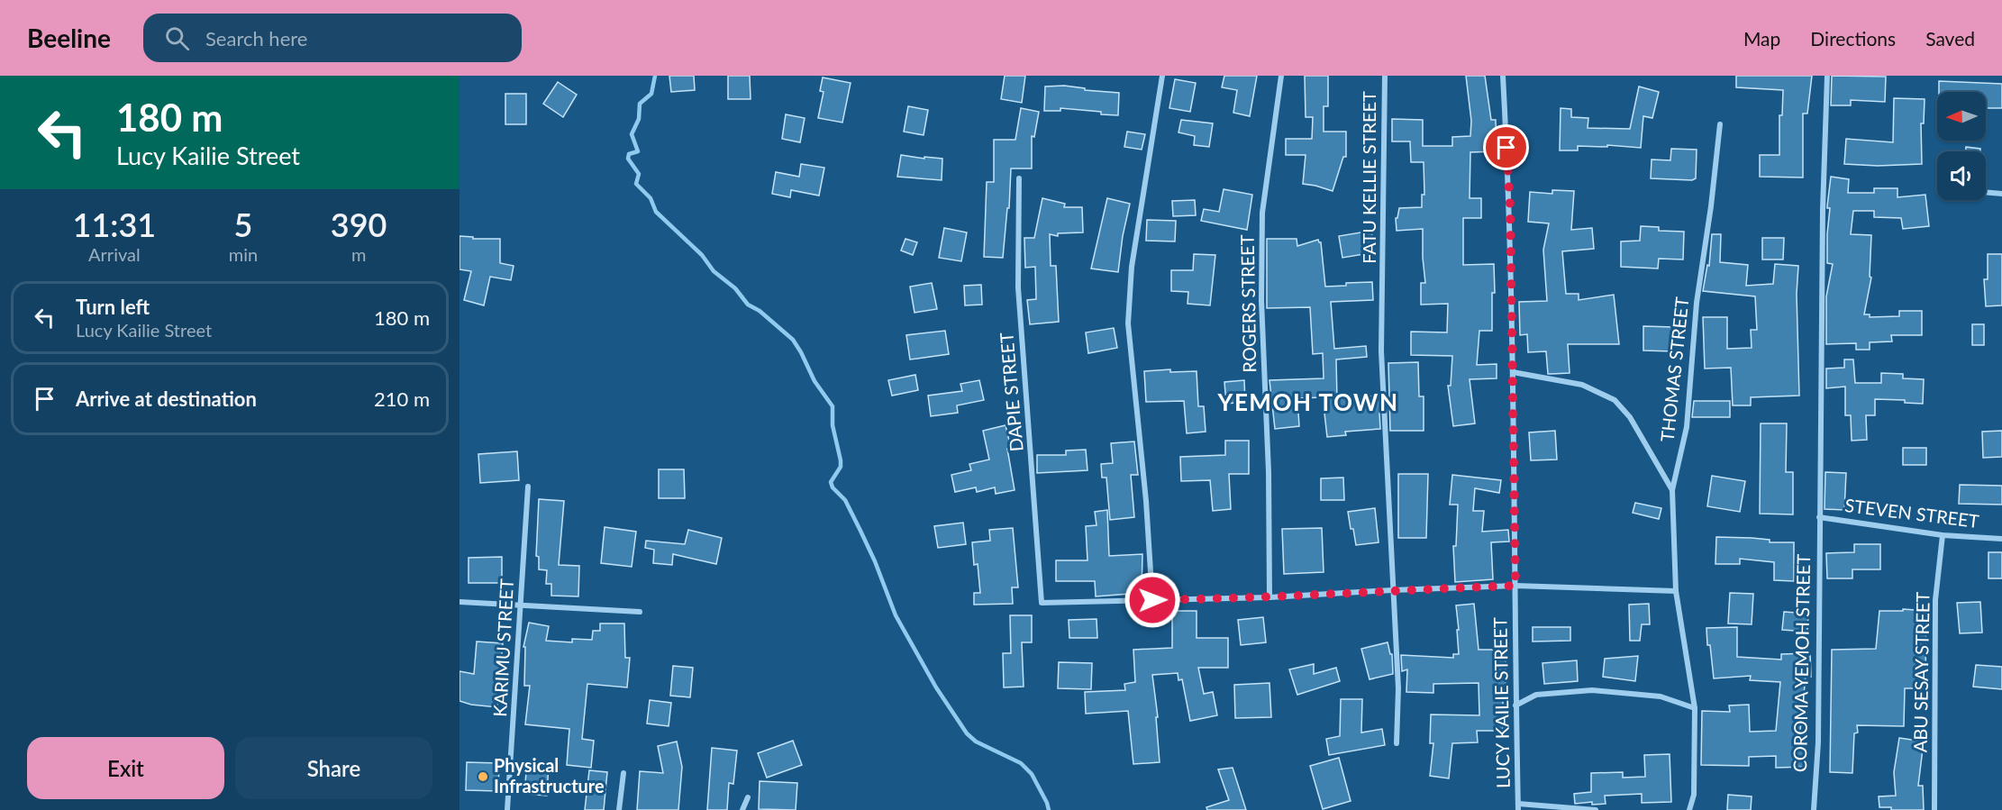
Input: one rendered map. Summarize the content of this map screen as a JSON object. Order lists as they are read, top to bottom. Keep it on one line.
{"streets":{"street":["FATU KELLIE STREET","ROGERS STREET","THOMAS STREET","DAPIE STREET","STEVEN STREET","KARIMU STREET","COROMA YEMOH STREET","ABU SESAY STREET","LUCY KAILIE STREET"]},"crossings":[["STEVEN STREET","COROMA YEMOH STREET"],["STEVEN STREET","ABU SESAY STREET"]],"districts":["YEMOH TOWN"],"places":["Physical Infrastructure"],"north":"left","page":{"header":"Beeline","search":"Search here","nav":["Map","Directions","Saved"],"turn":["180 m","Lucy Kailie Street"],"eta":["11:31","Arrival","5","min","390","m"],"list":[{"name":"Turn left","note":"Lucy Kailie Street","value":"180 m"},{"name":"Arrive at destination","value":"210 m"}],"buttons":["Exit","Share"]}}
